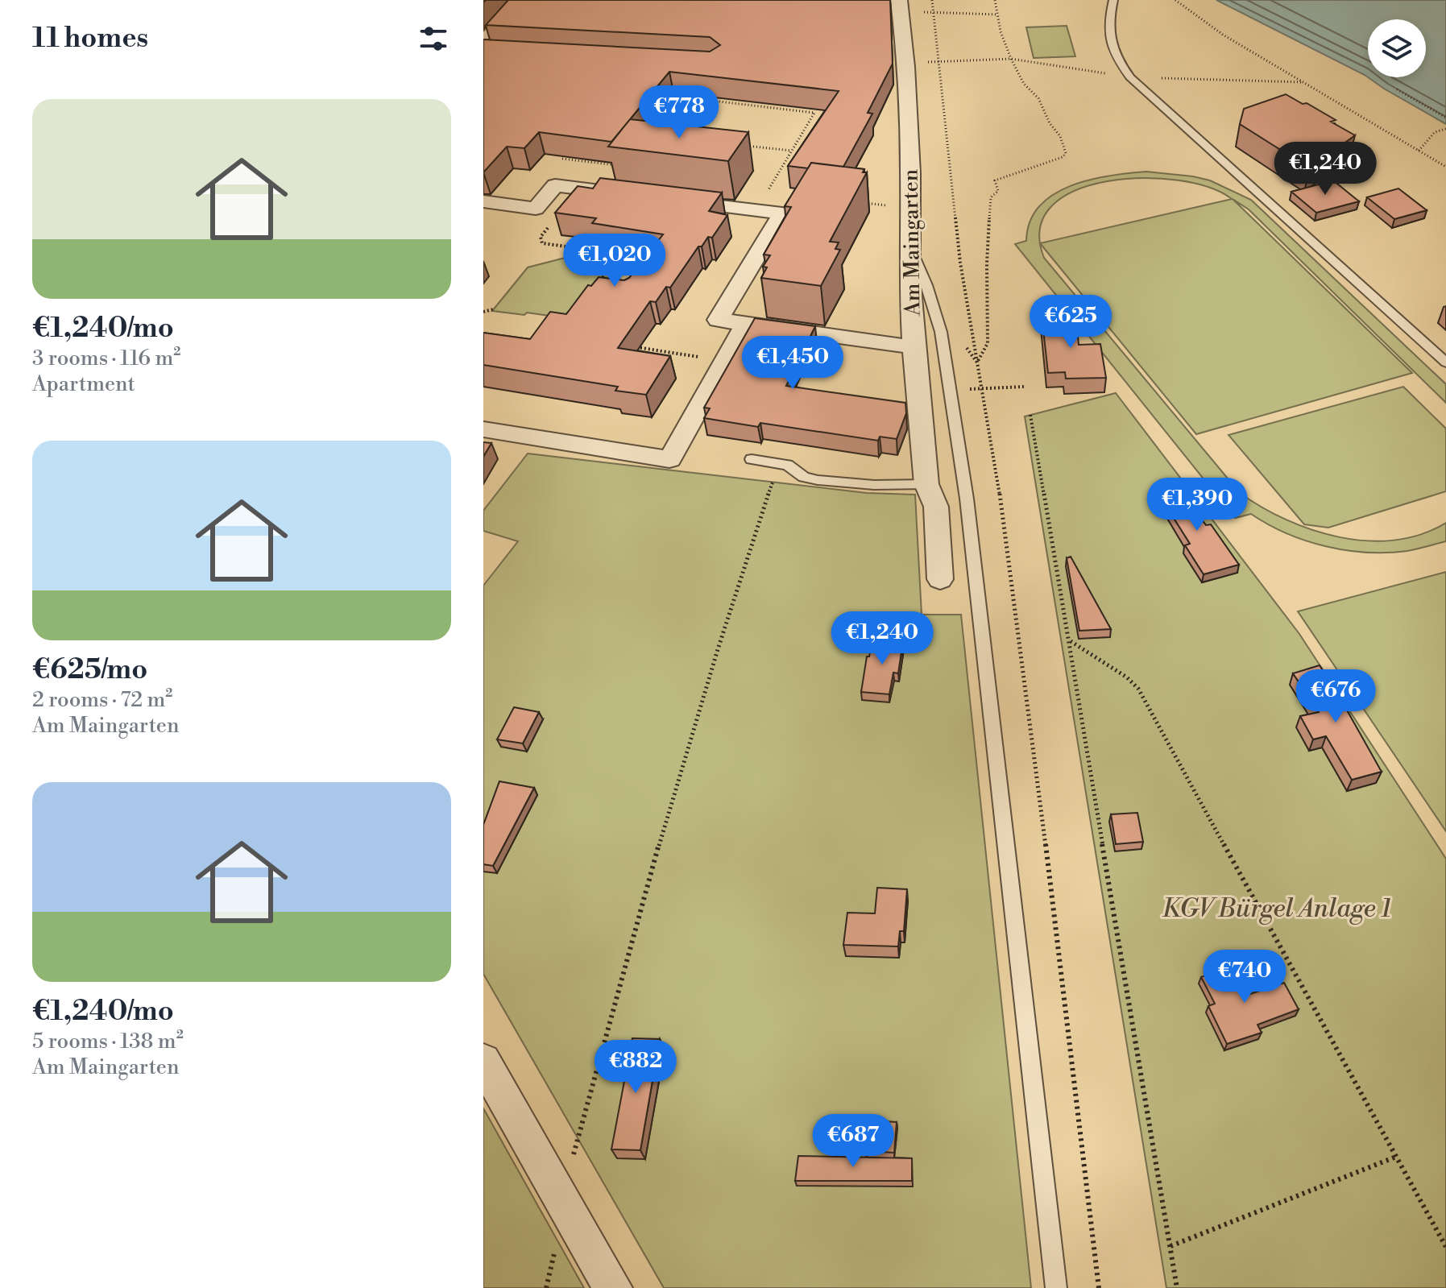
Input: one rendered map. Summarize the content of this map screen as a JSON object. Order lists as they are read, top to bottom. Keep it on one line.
{"streets":{"street":["Am Maingarten"]},"parks":["KGV Bürgel Anlage 1"],"page":{"heading":"11 homes","list":[{"name":"€1,240/mo","note":"3 rooms · 116 m² · Apartment"},{"name":"€625/mo","note":"2 rooms · 72 m² · Am Maingarten"},{"name":"€1,240/mo","note":"5 rooms · 138 m² · Am Maingarten"}],"price":["€778","€1,240","€1,020","€625","€1,450","€1,390","€1,240","€676","€740","€882","€687"]}}
